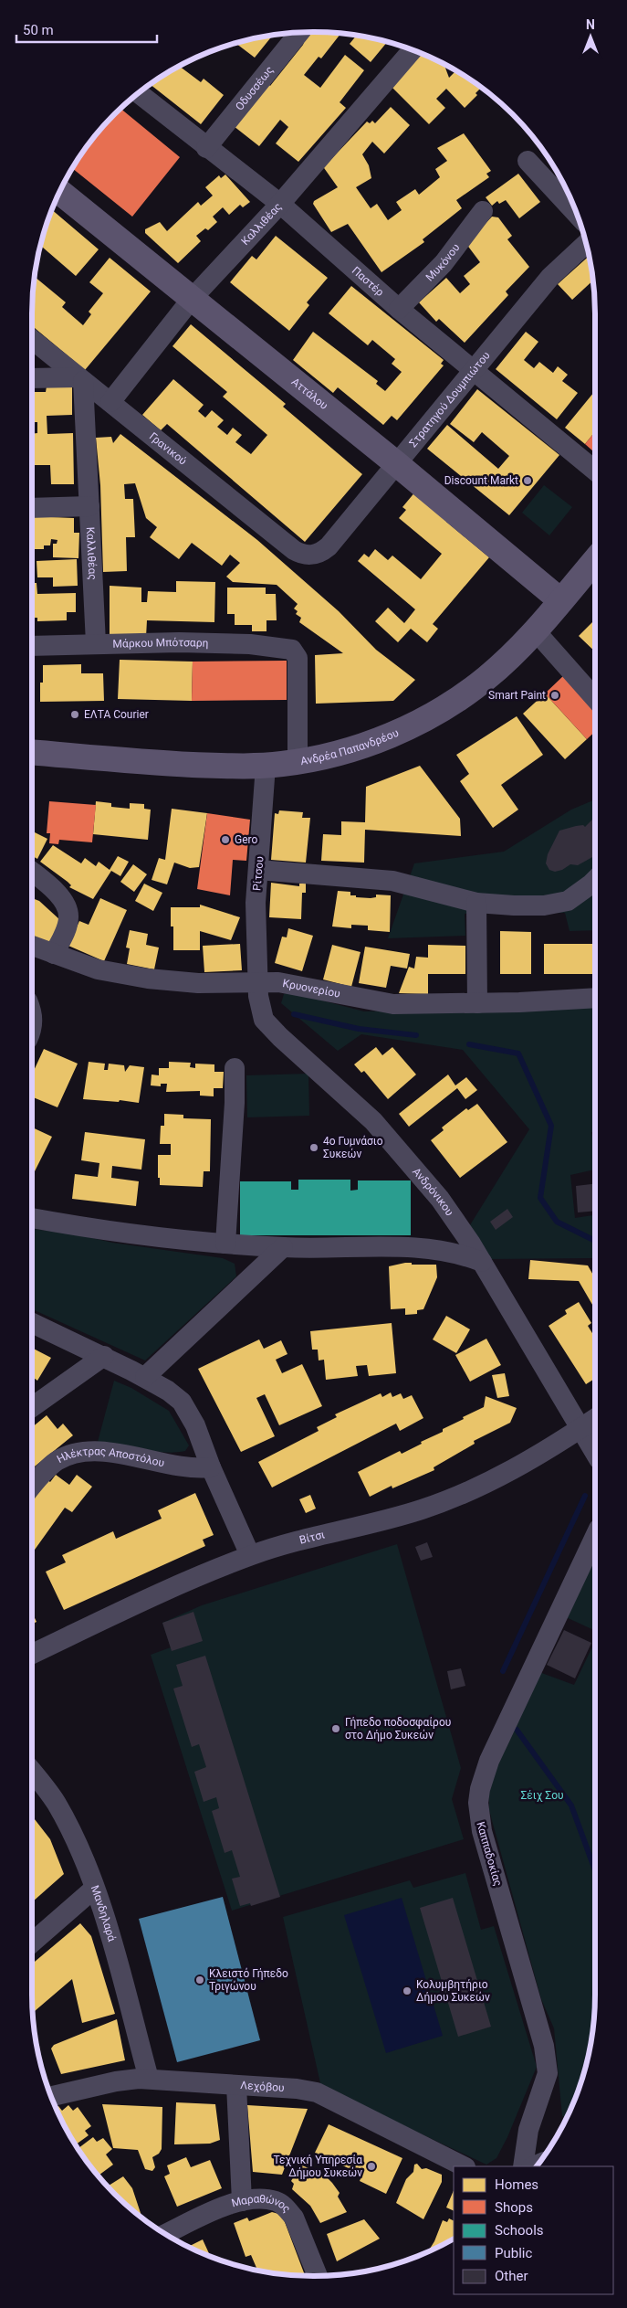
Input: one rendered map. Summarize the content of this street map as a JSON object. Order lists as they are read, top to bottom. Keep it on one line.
{"streets":{"street":["Οδυσσέως","Καλλιθέας","Μυκόνου","Παστέρ","Αττάλου","Στρατηγού Δουμπιώτου","Γρανικού","Μάρκου Μπότσαρη","Ανδρέα Παπανδρέου","Ρίτσου","Κρυονερίου","Ανδρόνικου","Ηλέκτρας Αποστόλου","Βίτσι","Καππαδοκίας","Μανδηλαρά","Λεχόβου","Μαραθώνος"]},"crossings":[["Οδυσσέως","Παστέρ"],["Καλλιθέας","Παστέρ"],["Καλλιθέας","Αττάλου"],["Καλλιθέας","Γρανικού"],["Καλλιθέας","Μάρκου Μπότσαρη"],["Μυκόνου","Παστέρ"],["Παστέρ","Στρατηγού Δουμπιώτου"],["Αττάλου","Στρατηγού Δουμπιώτου"],["Αττάλου","Ανδρέα Παπανδρέου"],["Στρατηγού Δουμπιώτου","Γρανικού"],["Μάρκου Μπότσαρη","Ανδρέα Παπανδρέου"],["Ανδρέα Παπανδρέου","Ρίτσου"],["Ρίτσου","Κρυονερίου"],["Ρίτσου","Ανδρόνικου"],["Κρυονερίου","Ανδρόνικου"],["Ανδρόνικου","Βίτσι"],["Μανδηλαρά","Λεχόβου"]],"parks":["Σέιχ Σου"],"places":["Discount Markt","Smart Paint","ΕΛΤΑ Courier","Gero","4ο Γυμνάσιο Συκεών","Γήπεδο ποδοσφαίρου στο Δήμο Συκεών","Κλειστό Γήπεδο Τριγώνου","Κολυμβητήριο Δήμου Συκεών","Τεχνική Υπηρεσία Δήμου Συκεών"],"legend":["Homes","Shops","Schools","Public","Other"],"scale_bar":"50 m","north":"top"}
